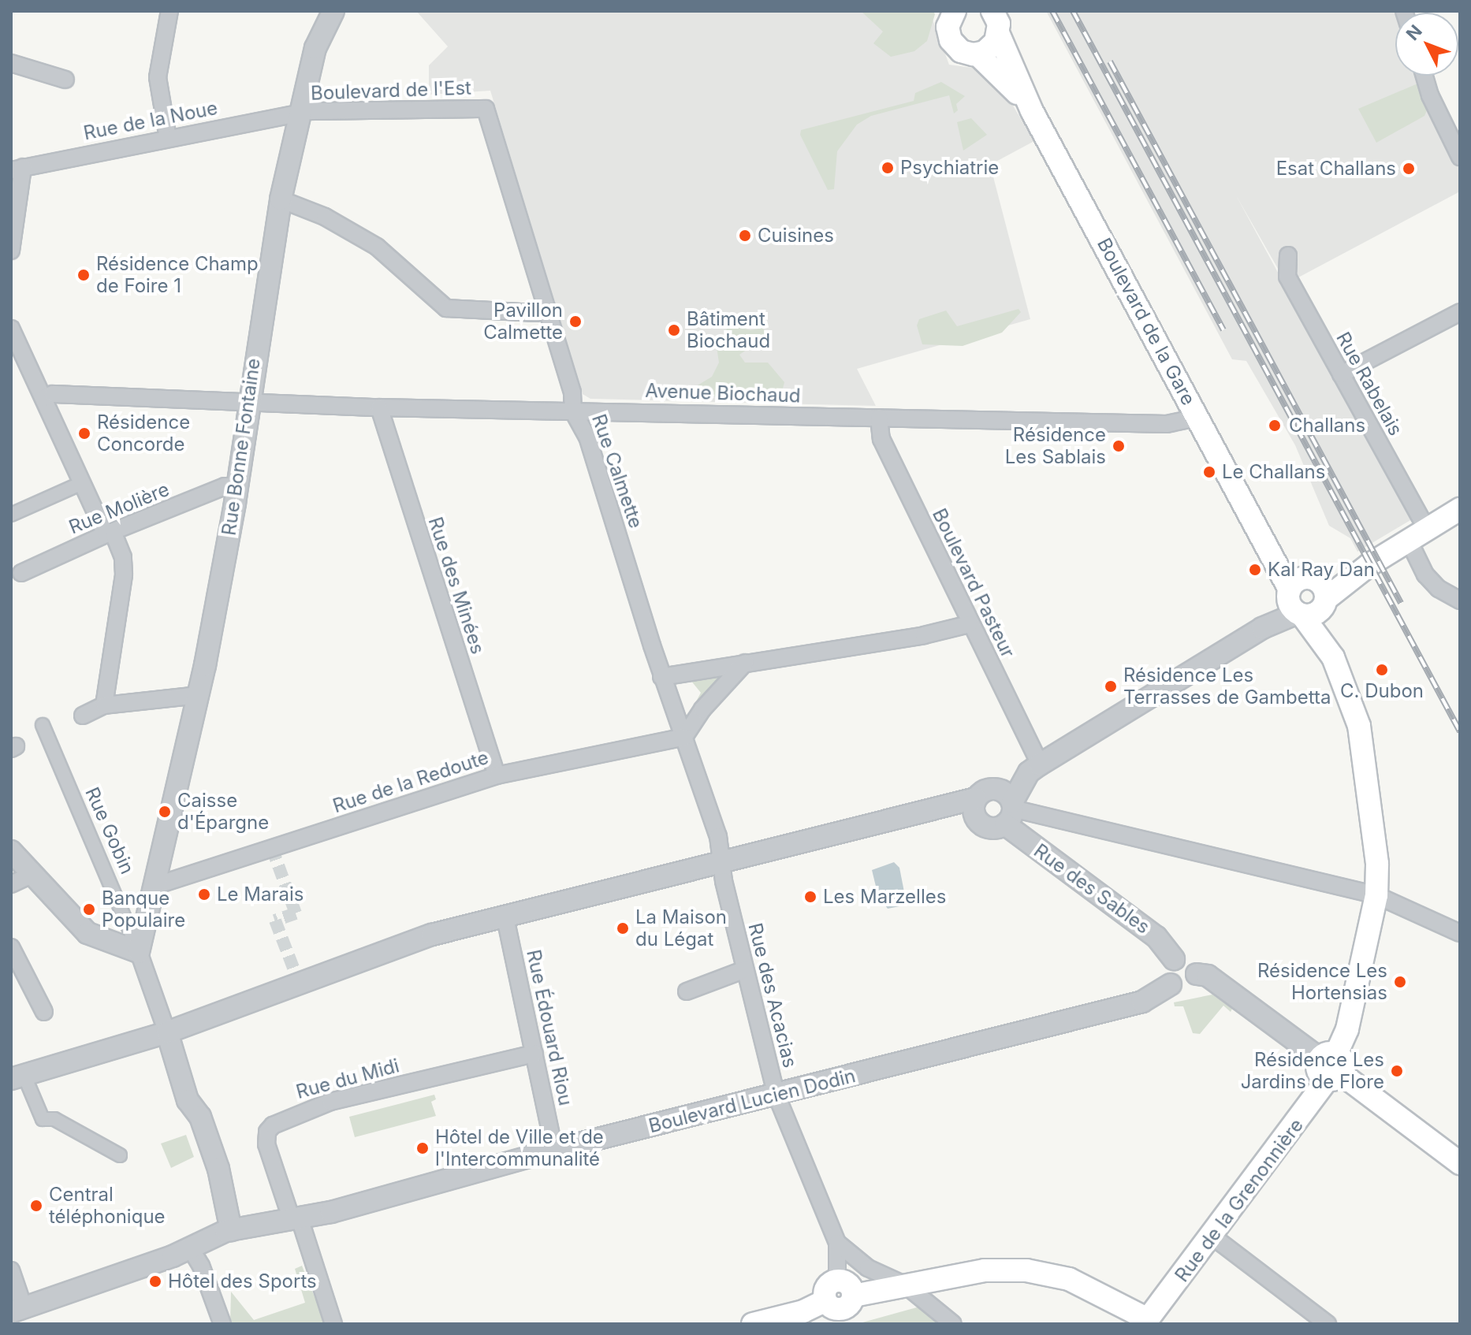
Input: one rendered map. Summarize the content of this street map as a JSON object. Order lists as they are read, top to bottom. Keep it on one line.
{"streets":{"main road":["Boulevard de la Gare","Rue de la Grenonnière"],"street":["Boulevard de l'Est","Rue de la Noue","Rue Rabelais","Avenue Biochaud","Rue Bonne Fontaine","Rue Calmette","Rue Molière","Boulevard Pasteur","Rue des Minées","Rue de la Redoute","Rue Gobin","Rue des Sables","Rue des Acacias","Rue Édouard Riou","Rue du Midi","Boulevard Lucien Dodin"]},"crossings":[["Boulevard de l'Est","Rue de la Noue"],["Boulevard de l'Est","Rue Bonne Fontaine"],["Boulevard de l'Est","Rue Calmette"],["Rue de la Noue","Rue Bonne Fontaine"],["Boulevard de la Gare","Avenue Biochaud"],["Boulevard de la Gare","Rue de la Grenonnière"],["Avenue Biochaud","Rue Bonne Fontaine"],["Avenue Biochaud","Rue Calmette"],["Avenue Biochaud","Boulevard Pasteur"],["Avenue Biochaud","Rue des Minées"],["Rue Bonne Fontaine","Rue Molière"],["Rue Bonne Fontaine","Rue de la Redoute"],["Rue Bonne Fontaine","Rue Gobin"],["Rue Calmette","Rue de la Redoute"],["Rue Calmette","Rue des Acacias"],["Rue des Minées","Rue de la Redoute"],["Rue de la Redoute","Rue des Acacias"],["Rue des Sables","Boulevard Lucien Dodin"],["Rue des Acacias","Boulevard Lucien Dodin"],["Rue Édouard Riou","Rue du Midi"],["Rue Édouard Riou","Boulevard Lucien Dodin"],["Rue du Midi","Boulevard Lucien Dodin"]],"places":["Psychiatrie","Esat Challans","Cuisines","Résidence Champ de Foire 1","Pavillon Calmette","Bâtiment Biochaud","Challans","Résidence Concorde","Résidence Les Sablais","Le Challans","Kal Ray Dan","C. Dubon","Résidence Les Terrasses de Gambetta","Caisse d'Épargne","Le Marais","Les Marzelles","Banque Populaire","La Maison du Légat","Résidence Les Hortensias","Résidence Les Jardins de Flore","Hôtel de Ville et de l'Intercommunalité","Central téléphonique","Hôtel des Sports"],"north":"top left"}
